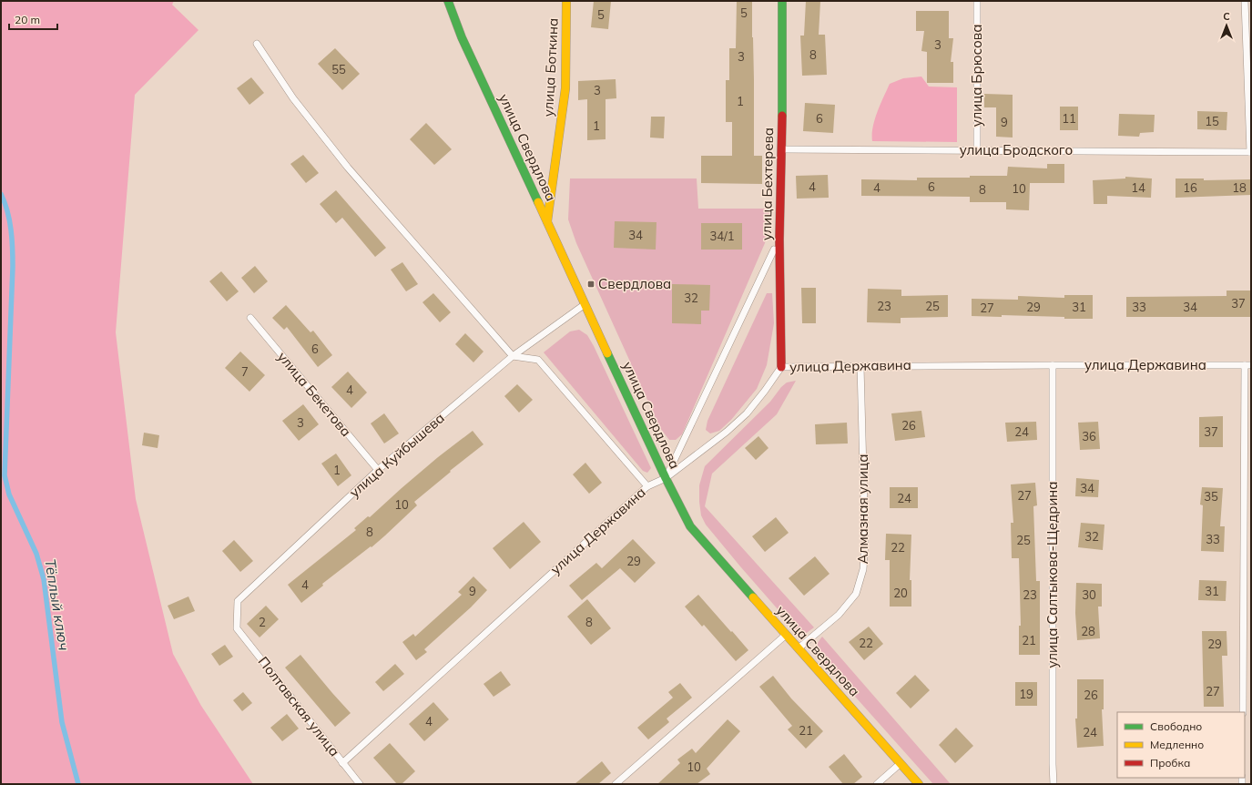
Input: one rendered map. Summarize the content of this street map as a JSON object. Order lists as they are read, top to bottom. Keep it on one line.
{"streets":{"street":["улица Боткина","улица Свердлова","улица Бехтерева"],"lane":["улица Брюсова","улица Бродского","улица Державина","улица Бекетова","улица Куйбышева","Алмазная улица","улица Салтыкова-Щедрина","Полтавская улица"]},"crossings":[["улица Боткина","улица Свердлова"],["улица Брюсова","улица Бродского"],["улица Свердлова","улица Державина"],["улица Свердлова","улица Куйбышева"],["улица Свердлова","Алмазная улица"],["улица Бродского","улица Бехтерева"],["улица Бехтерева","улица Державина"],["улица Державина","Алмазная улица"],["улица Державина","улица Салтыкова-Щедрина"],["улица Державина","Полтавская улица"],["улица Бекетова","улица Куйбышева"],["улица Куйбышева","Полтавская улица"]],"water":["Тёплый ключ"],"places":{"transit":["Свердлова"]},"house_numbers":["5","5","3","8","3","55","3","1","6","11","15","9","1","4","6","4","14","16","18","10","8","34","34/1","32","37","23","25","29","31","33","34","27","6","7","4","3","26","24","37","36","1","34","27","35","24","10","8","32","33","25","22","29","4","9","31","20","23","30","2","8","28","21","22","29","27","19","26","4","21","24","10"],"legend":["Свободно","Медленно","Пробка"],"scale_bar":"20 m","north":"top"}
